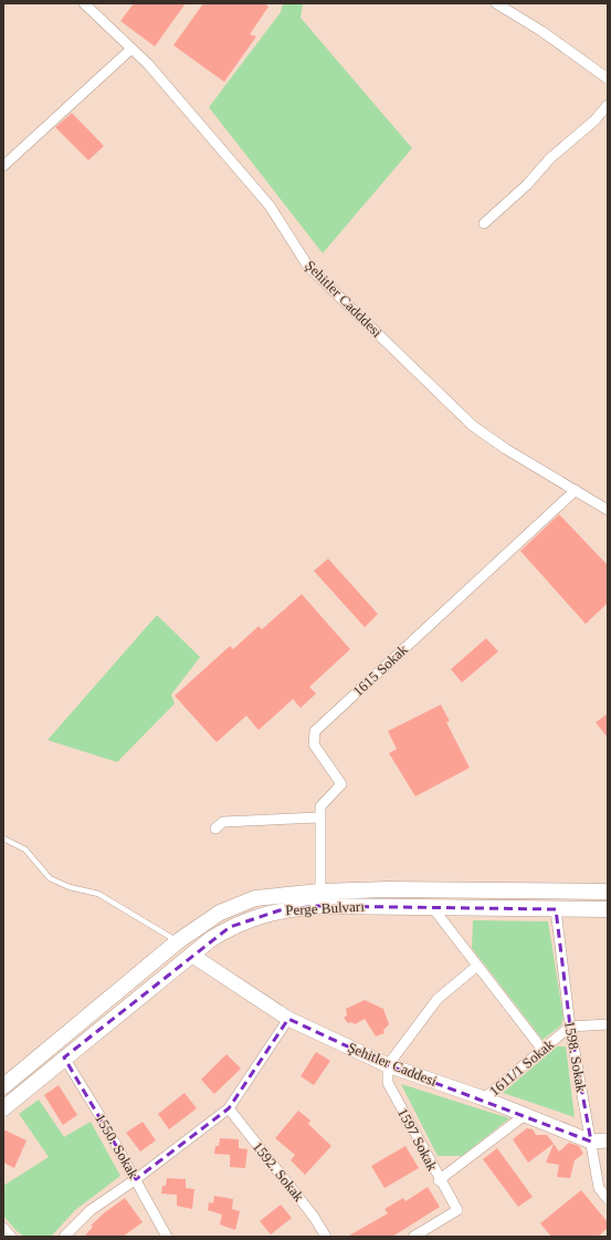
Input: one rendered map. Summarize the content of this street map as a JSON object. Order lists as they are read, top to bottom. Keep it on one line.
{"streets":{"main road":["Perge Bulvarı"],"street":["Şehitler Cadddesi","1615 Sokak","1598. Sokak","Şehitler Caddesi","1611/1 Sokak","1597 Sokak","1550. Sokak","1592. Sokak"]},"crossings":[["Şehitler Cadddesi","1615 Sokak"],["1615 Sokak","Perge Bulvarı"],["Perge Bulvarı","1598. Sokak"],["Perge Bulvarı","Şehitler Caddesi"],["Perge Bulvarı","1550. Sokak"],["1598. Sokak","Şehitler Caddesi"],["1598. Sokak","1611/1 Sokak"],["Şehitler Caddesi","1611/1 Sokak"],["Şehitler Caddesi","1597 Sokak"]]}
